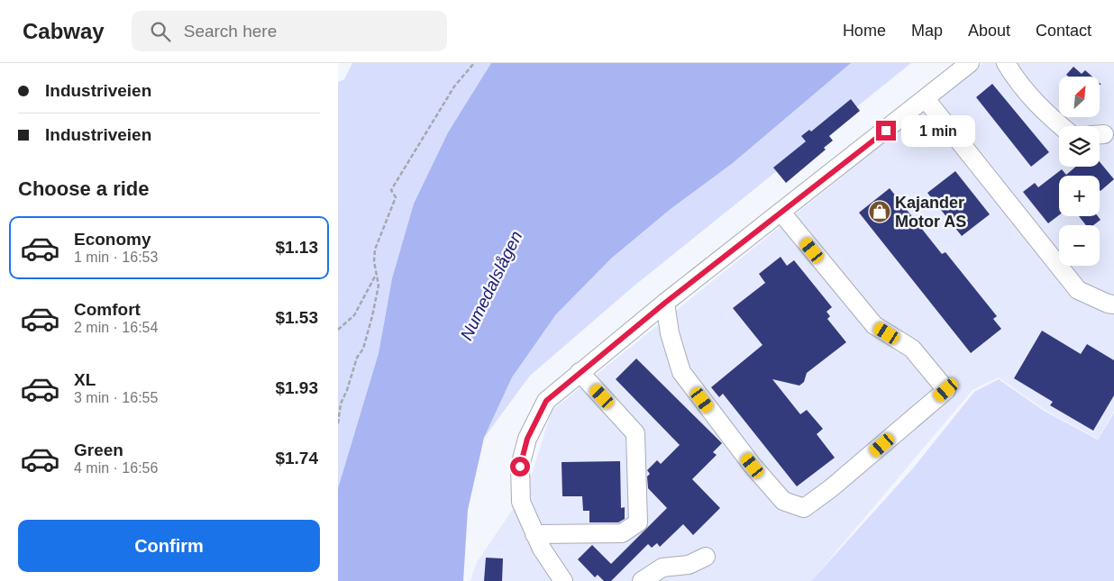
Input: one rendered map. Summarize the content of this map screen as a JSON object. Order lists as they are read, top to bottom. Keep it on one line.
{"water":["Numedalslågen"],"places":{"shop":["Kajander Motor AS"]},"north":"top right","page":{"header":"Cabway","search":"Search here","nav":["Home","Map","About","Contact"],"banner":["Industriveien","Industriveien"],"map_buttons":["+","−"],"bubble":"1 min","heading":"Choose a ride","list":[{"name":"Economy","note":"1 min · 16:53","value":"$1.13"},{"name":"Comfort","note":"2 min · 16:54","value":"$1.53"},{"name":"XL","note":"3 min · 16:55","value":"$1.93"},{"name":"Green","note":"4 min · 16:56","value":"$1.74"}],"buttons":"Confirm"}}
